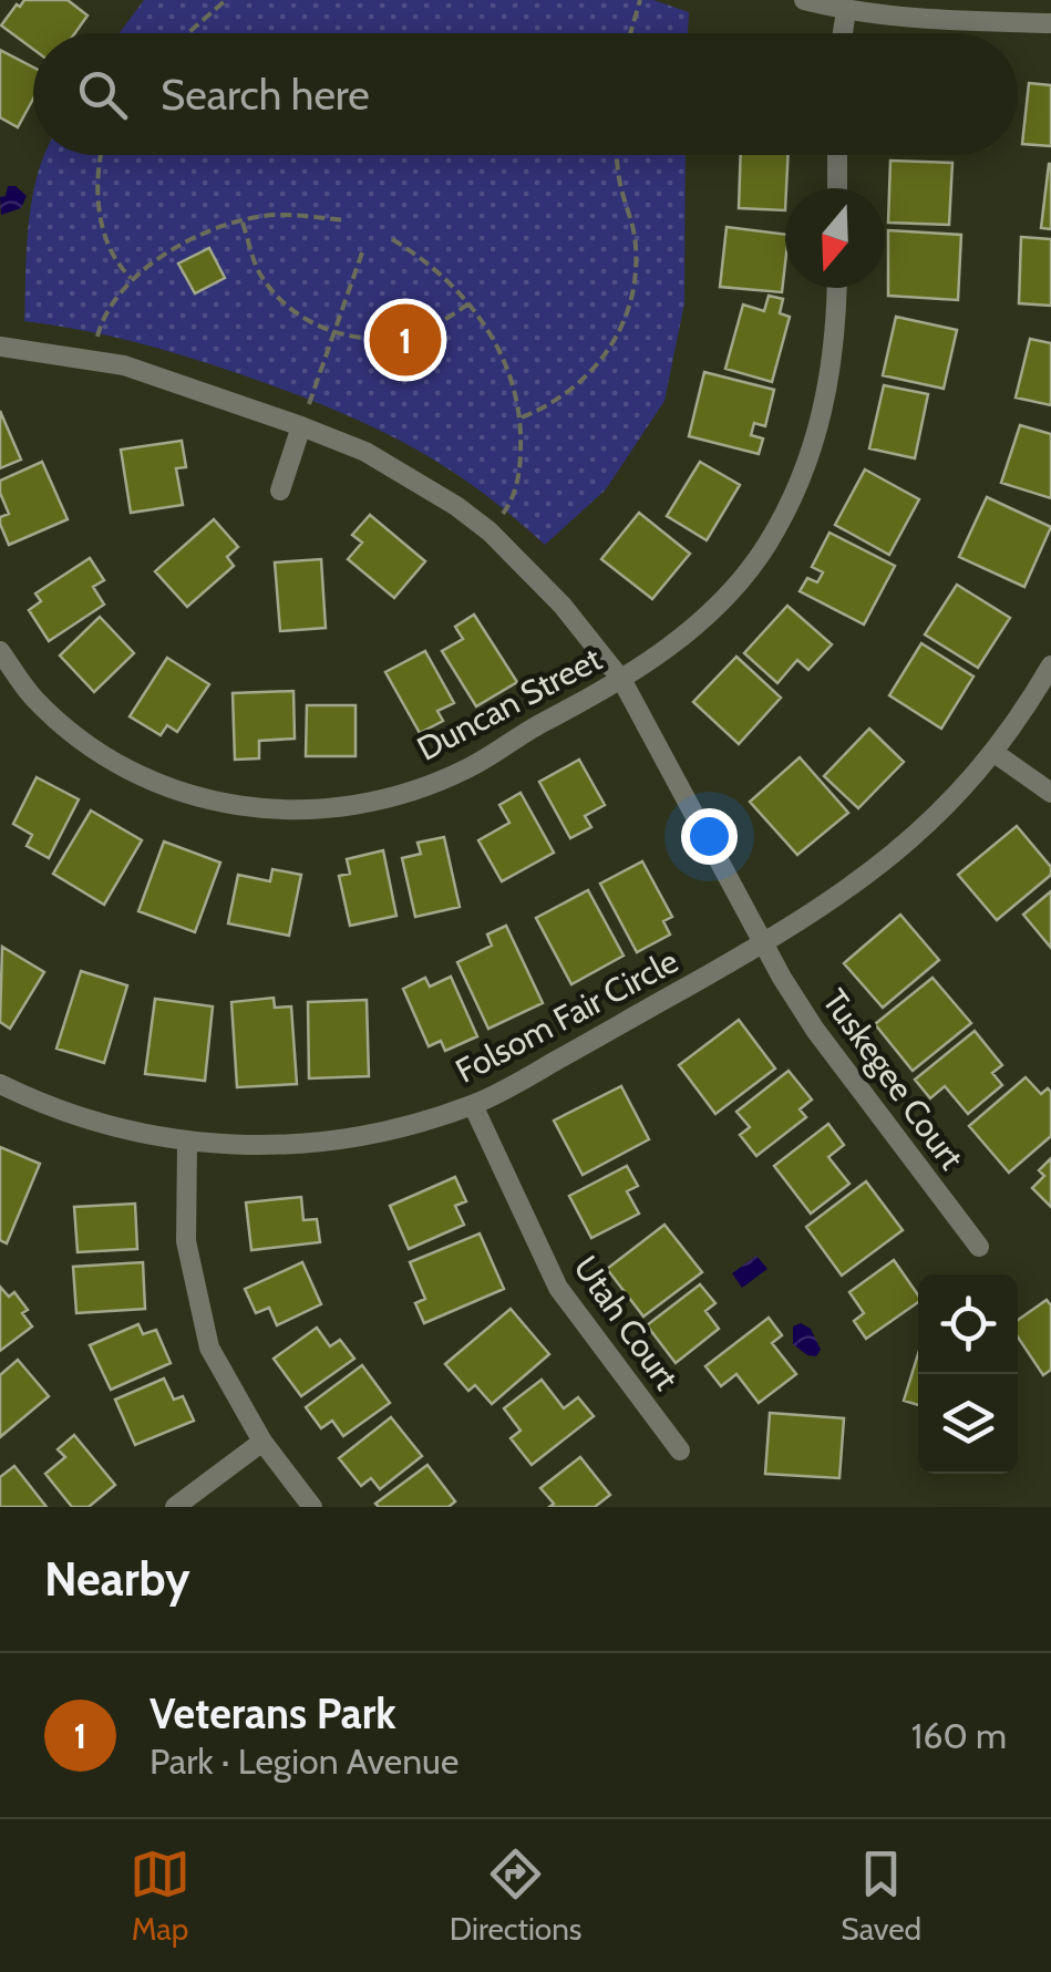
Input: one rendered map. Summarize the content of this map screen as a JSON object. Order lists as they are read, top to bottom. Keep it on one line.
{"streets":{"street":["Duncan Street","Folsom Fair Circle","Tuskegee Court","Utah Court"]},"crossings":[["Duncan Street","Tuskegee Court"],["Folsom Fair Circle","Tuskegee Court"],["Folsom Fair Circle","Utah Court"]],"north":"bottom","page":{"search":"Search here","pins":"1","heading":"Nearby","list":[{"mark":"1","name":"Veterans Park","note":"Park · Legion Avenue","value":"160 m"}],"nav":["Map","Directions","Saved"]}}
